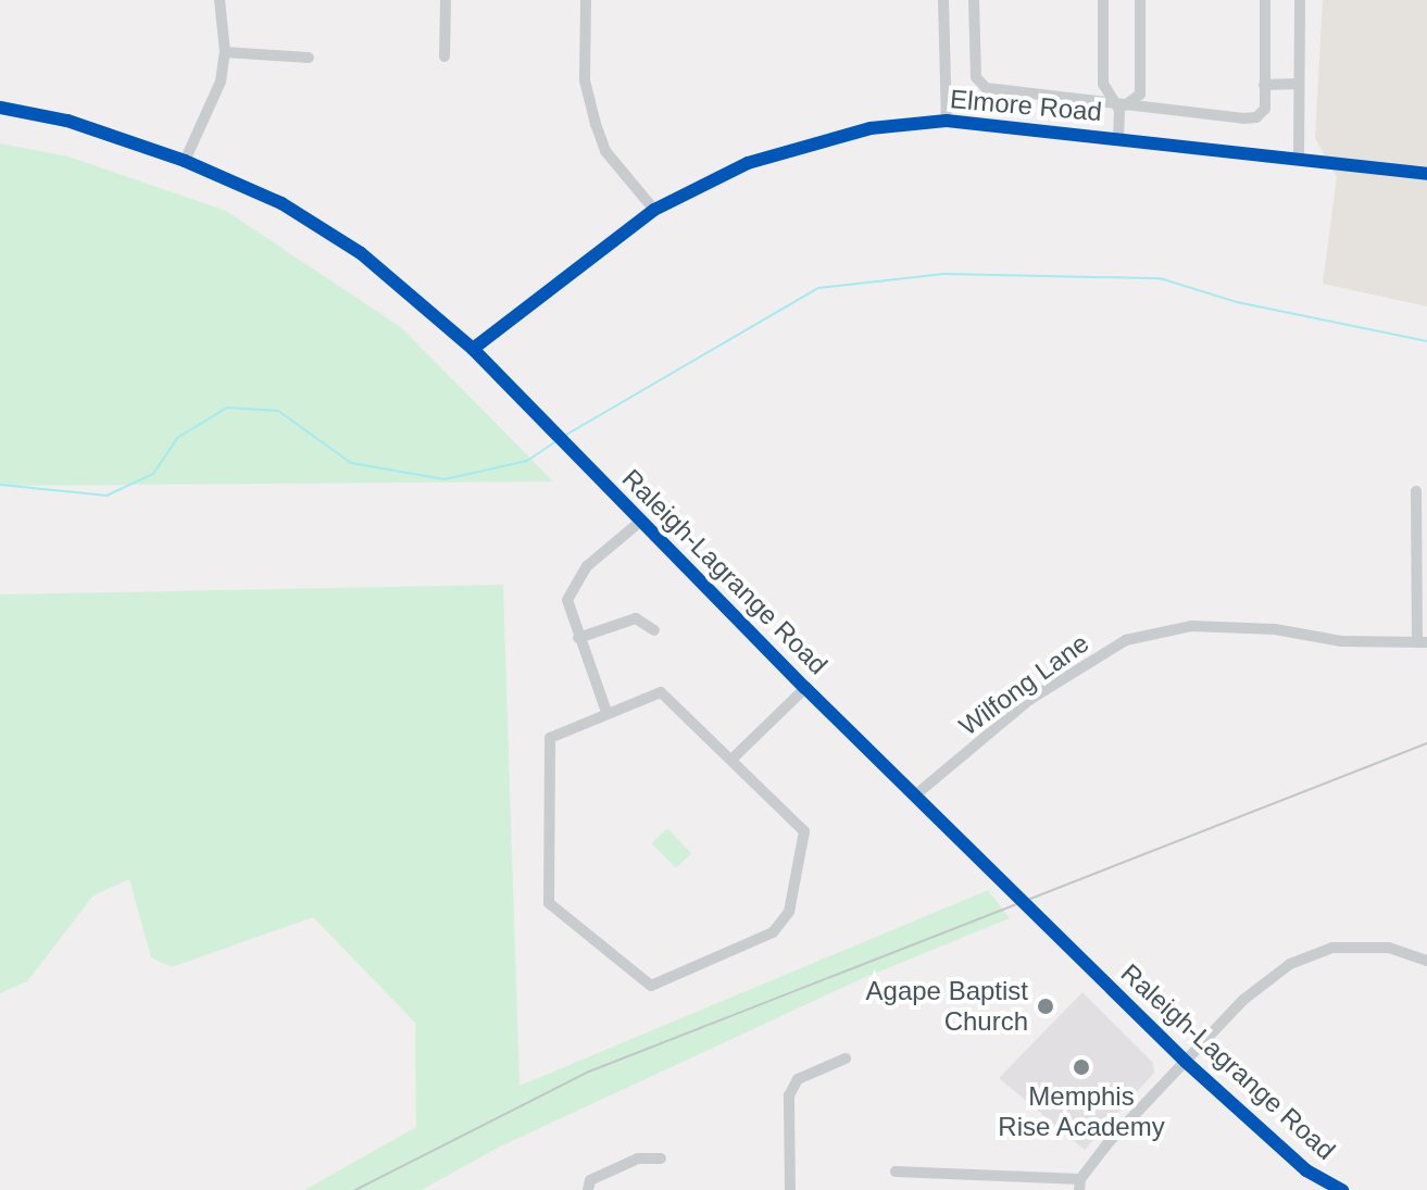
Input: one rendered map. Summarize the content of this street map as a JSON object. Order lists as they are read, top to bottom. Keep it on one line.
{"streets":{"main road":["Raleigh-Lagrange Road"],"street":["Elmore Road","Wilfong Lane"]},"crossings":[["Elmore Road","Raleigh-Lagrange Road"],["Raleigh-Lagrange Road","Wilfong Lane"]],"places":["Agape Baptist Church","Memphis Rise Academy"]}
